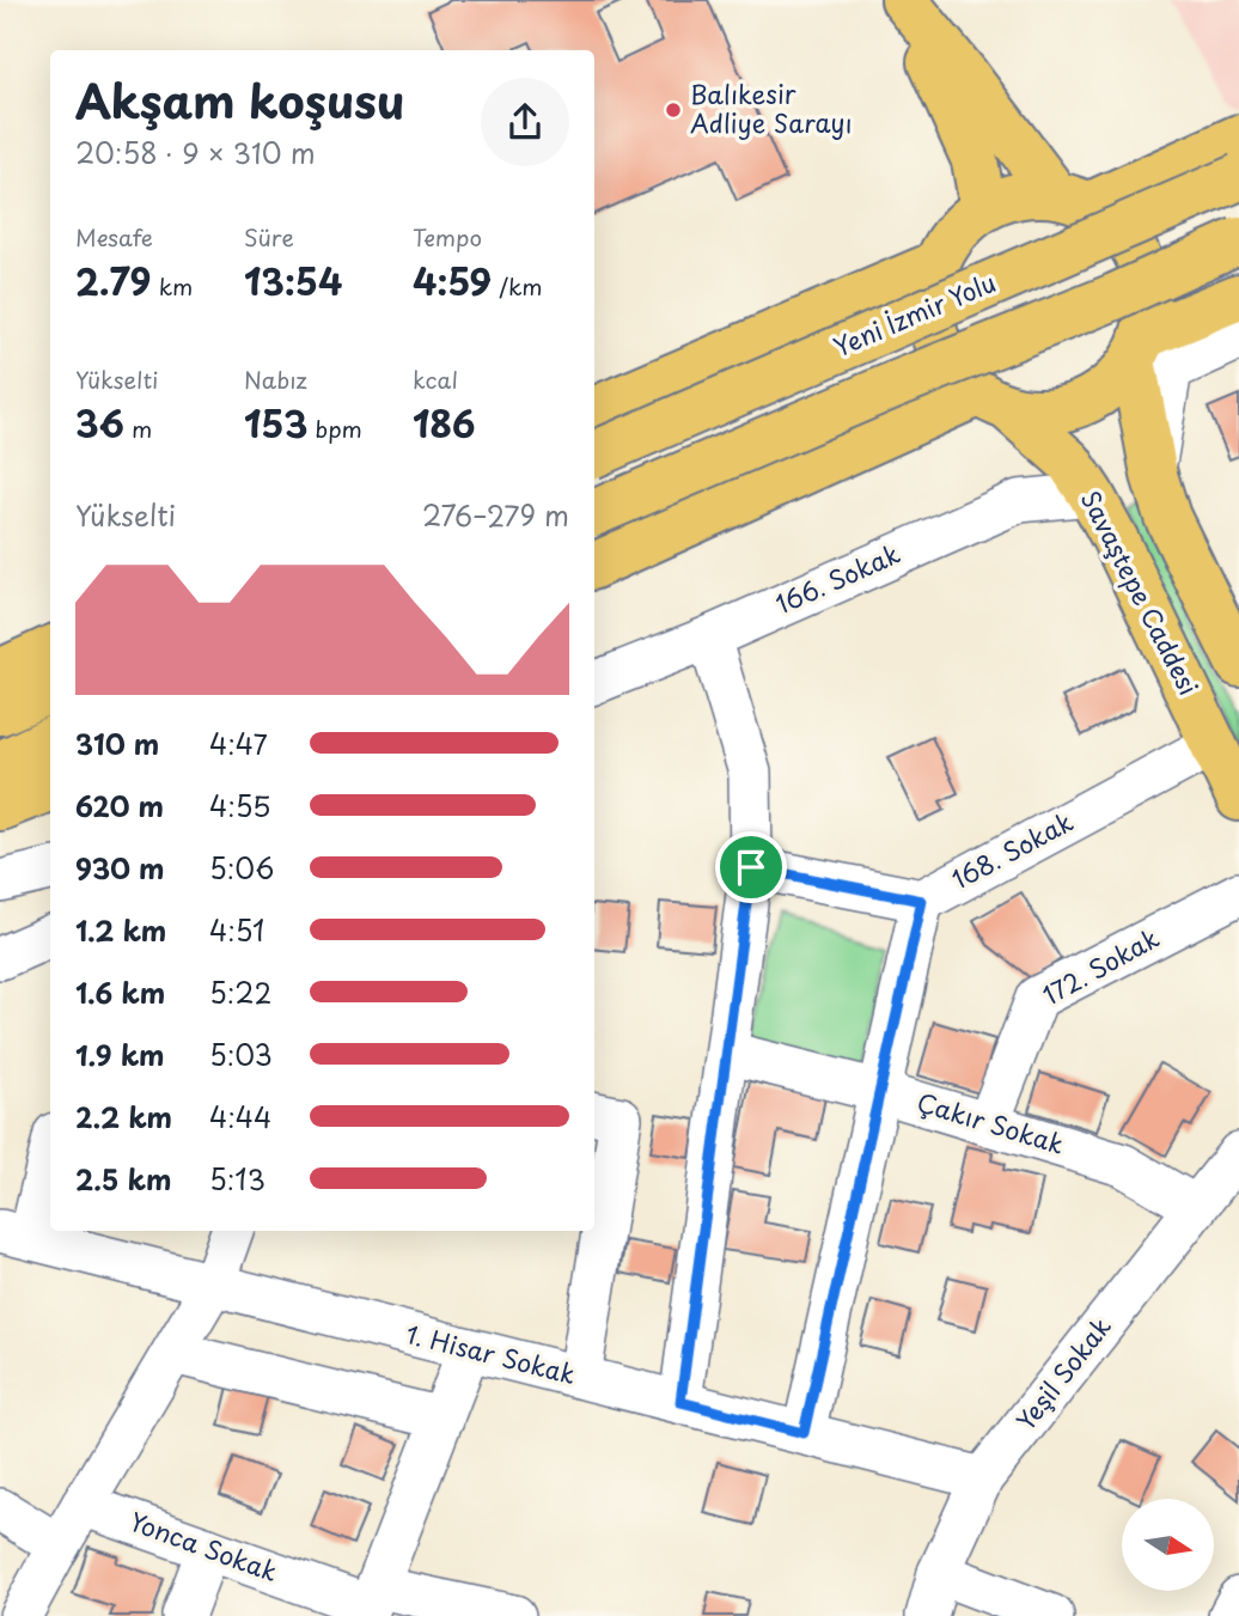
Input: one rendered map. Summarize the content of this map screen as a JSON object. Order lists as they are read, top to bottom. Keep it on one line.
{"streets":{"main road":["Yeni İzmir Yolu","Savaştepe Caddesi"],"street":["166. Sokak","168. Sokak","172. Sokak","Çakır Sokak","1. Hisar Sokak","Yeşil Sokak","Yonca Sokak"]},"crossings":[["Yeni İzmir Yolu","Savaştepe Caddesi"],["166. Sokak","Savaştepe Caddesi"],["Savaştepe Caddesi","168. Sokak"],["172. Sokak","Çakır Sokak"],["Çakır Sokak","Yeşil Sokak"],["1. Hisar Sokak","Yeşil Sokak"]],"places":["Balıkesir Adliye Sarayı"],"north":"right","page":{"heading":["Akşam koşusu","20:58 · 9 × 310 m"],"stats":[["Mesafe","2.79 km"],["Süre","13:54"],["Tempo","4:59 /km"],["Yükselti","36 m"],["Nabız","153 bpm"],["kcal","186"]],"chart":["Yükselti","276–279 m"],"list":[{"name":"310 m","note":"4:47"},{"name":"620 m","note":"4:55"},{"name":"930 m","note":"5:06"},{"name":"1.2 km","note":"4:51"},{"name":"1.6 km","note":"5:22"},{"name":"1.9 km","note":"5:03"},{"name":"2.2 km","note":"4:44"},{"name":"2.5 km","note":"5:13"}]}}
